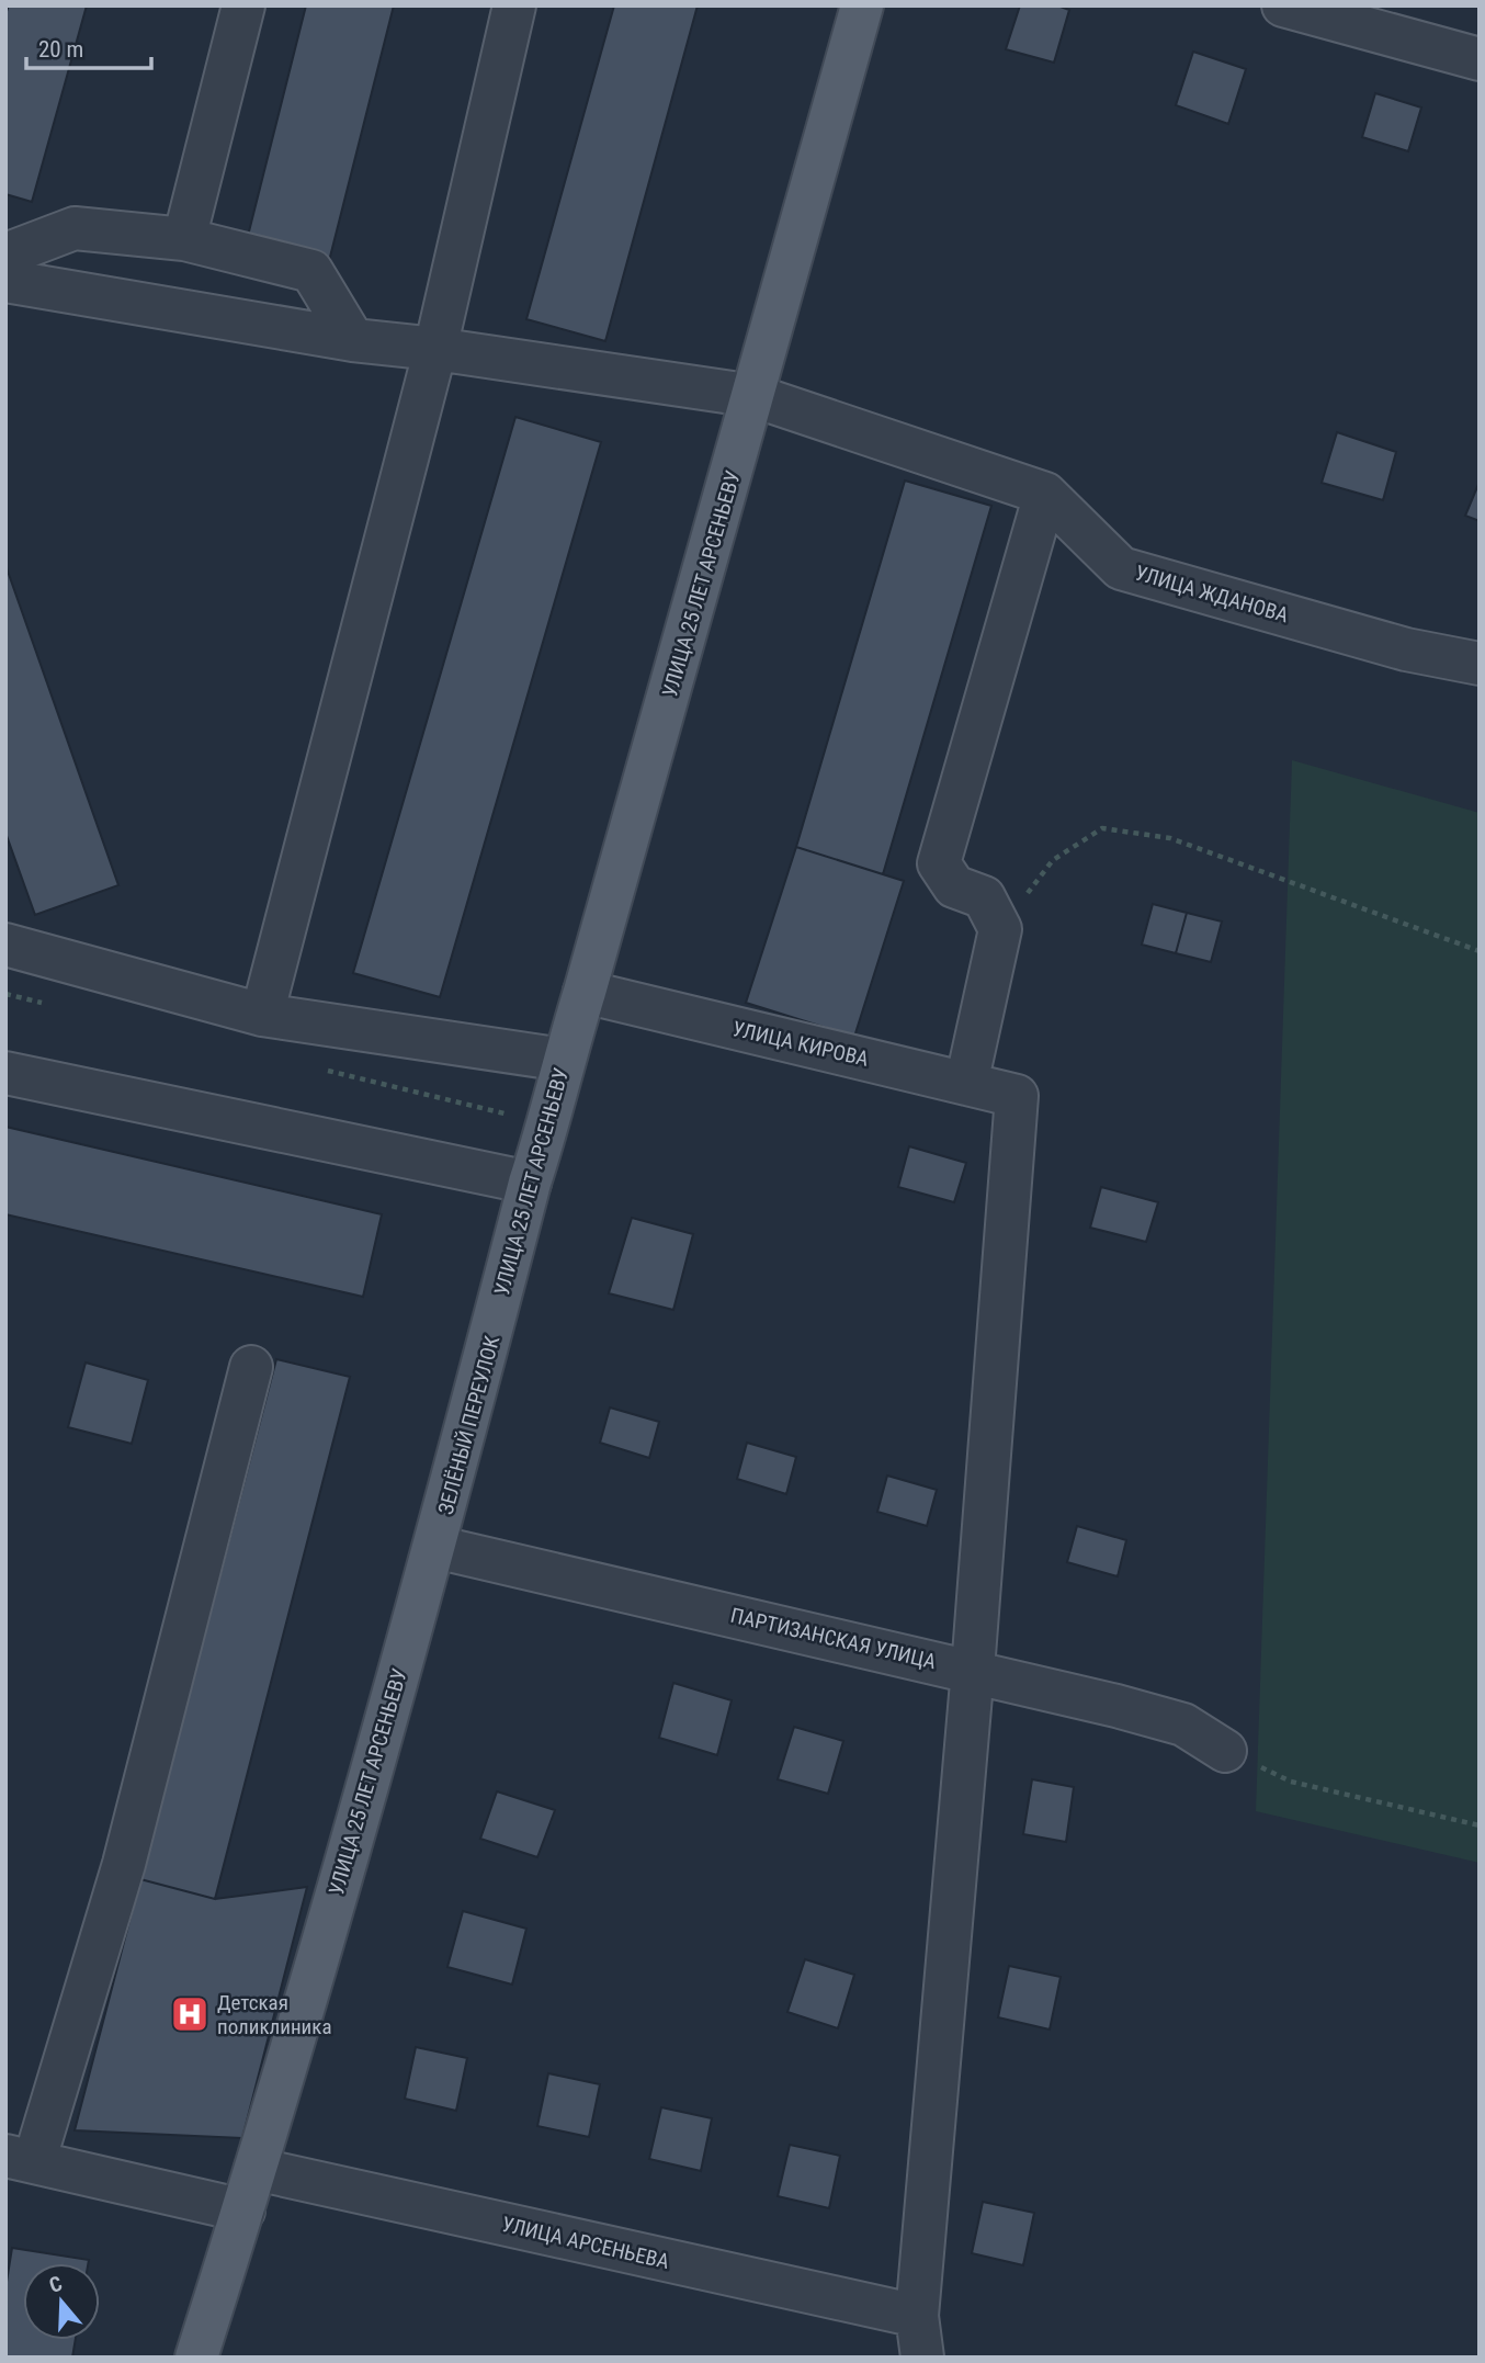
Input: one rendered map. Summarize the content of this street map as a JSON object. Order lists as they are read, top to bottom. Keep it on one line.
{"streets":{"main road":["УЛИЦА 25 ЛЕТ АРСЕНЬЕВУ","ЗЕЛЁНЫЙ ПЕРЕУЛОК"],"street":["УЛИЦА ЖДАНОВА","УЛИЦА КИРОВА","ПАРТИЗАНСКАЯ УЛИЦА","УЛИЦА АРСЕНЬЕВА"]},"crossings":[["УЛИЦА 25 ЛЕТ АРСЕНЬЕВУ","УЛИЦА ЖДАНОВА"],["УЛИЦА 25 ЛЕТ АРСЕНЬЕВУ","УЛИЦА КИРОВА"],["УЛИЦА 25 ЛЕТ АРСЕНЬЕВУ","ЗЕЛЁНЫЙ ПЕРЕУЛОК"],["УЛИЦА 25 ЛЕТ АРСЕНЬЕВУ","ПАРТИЗАНСКАЯ УЛИЦА"],["УЛИЦА 25 ЛЕТ АРСЕНЬЕВУ","УЛИЦА АРСЕНЬЕВА"],["УЛИЦА КИРОВА","ЗЕЛЁНЫЙ ПЕРЕУЛОК"],["УЛИЦА КИРОВА","ПАРТИЗАНСКАЯ УЛИЦА"],["ЗЕЛЁНЫЙ ПЕРЕУЛОК","ПАРТИЗАНСКАЯ УЛИЦА"]],"places":{"hospital":["Детская поликлиника"]},"scale_bar":"20 m","north":"top"}
